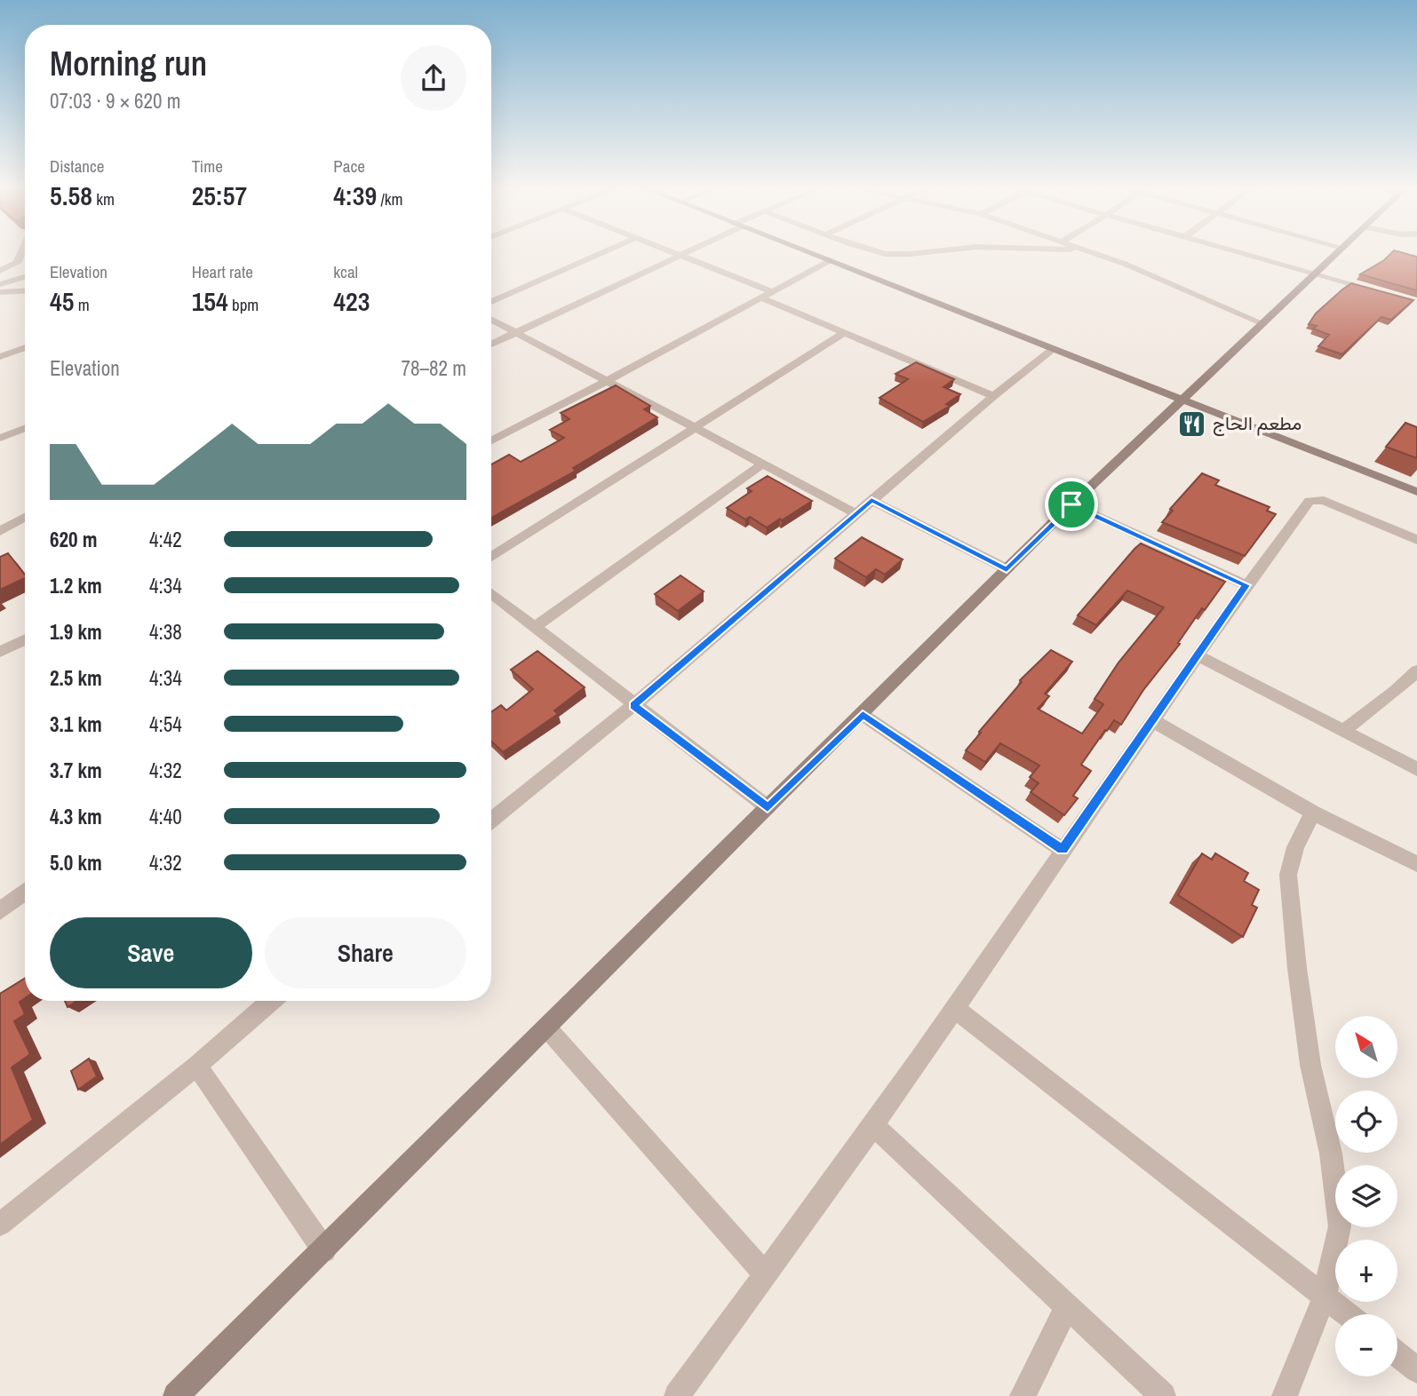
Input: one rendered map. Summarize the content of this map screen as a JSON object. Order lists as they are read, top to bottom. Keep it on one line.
{"places":{"restaurant":["مطعم الحاج"]},"north":"top left","page":{"heading":["Morning run","07:03 · 9 × 620 m"],"stats":[["Distance","5.58 km"],["Time","25:57"],["Pace","4:39 /km"],["Elevation","45 m"],["Heart rate","154 bpm"],["kcal","423"]],"chart":["Elevation","78–82 m"],"list":[{"name":"620 m","note":"4:42"},{"name":"1.2 km","note":"4:34"},{"name":"1.9 km","note":"4:38"},{"name":"2.5 km","note":"4:34"},{"name":"3.1 km","note":"4:54"},{"name":"3.7 km","note":"4:32"},{"name":"4.3 km","note":"4:40"},{"name":"5.0 km","note":"4:32"}],"buttons":["Save","Share"],"map_buttons":["+","−"]}}
